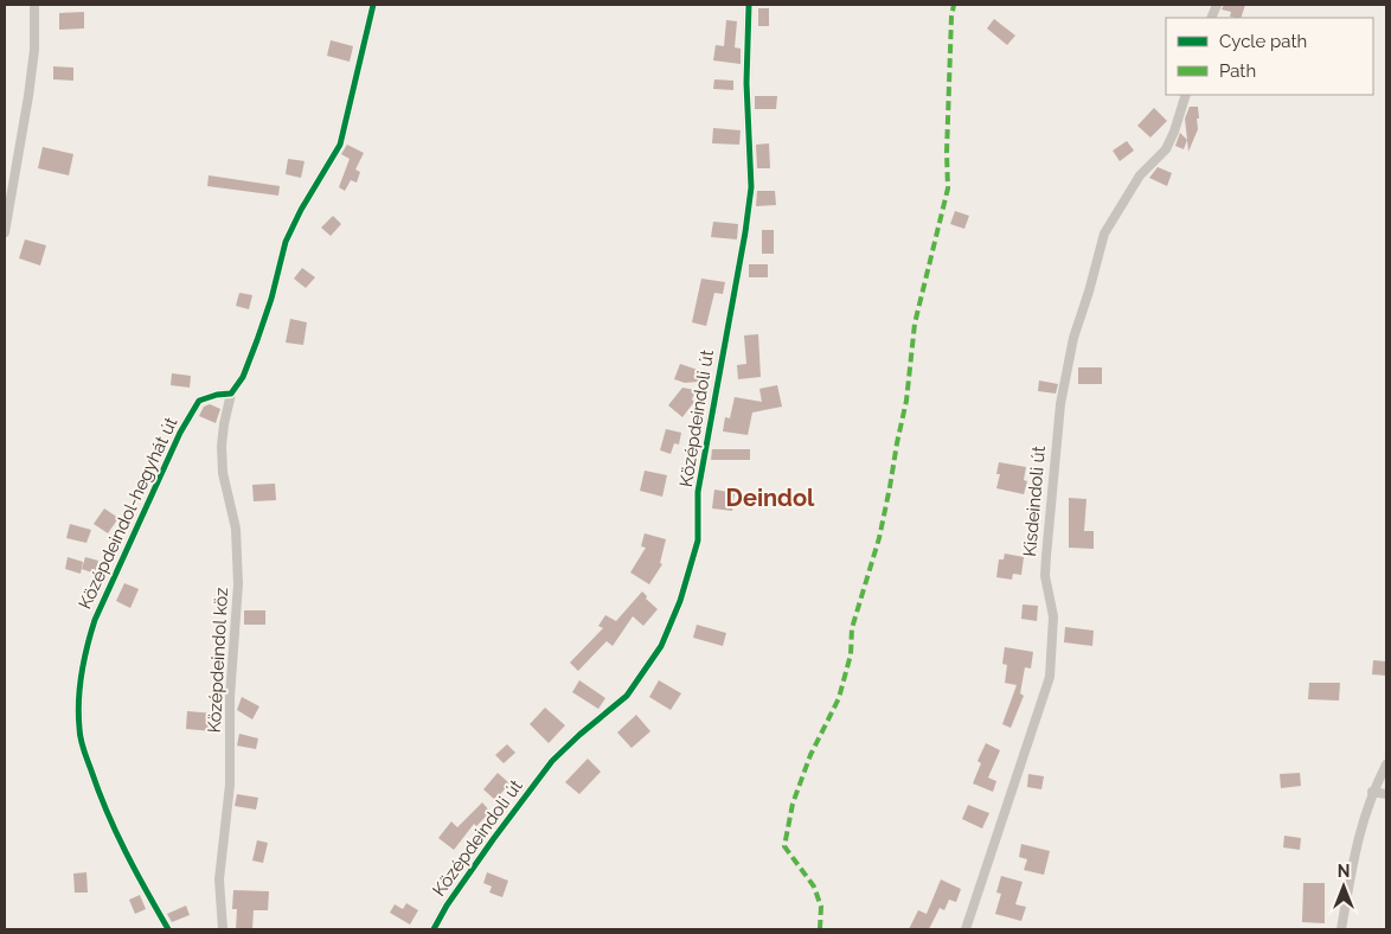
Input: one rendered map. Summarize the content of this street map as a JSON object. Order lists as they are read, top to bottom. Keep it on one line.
{"streets":{"street":["Középdeindoli út","Kisdeindoli út","Középdeindol-hegyhát út","Középdeindol köz"]},"crossings":[["Középdeindol-hegyhát út","Középdeindol köz"]],"districts":["Deindol"],"legend":["Cycle path","Path"],"north":"top"}
